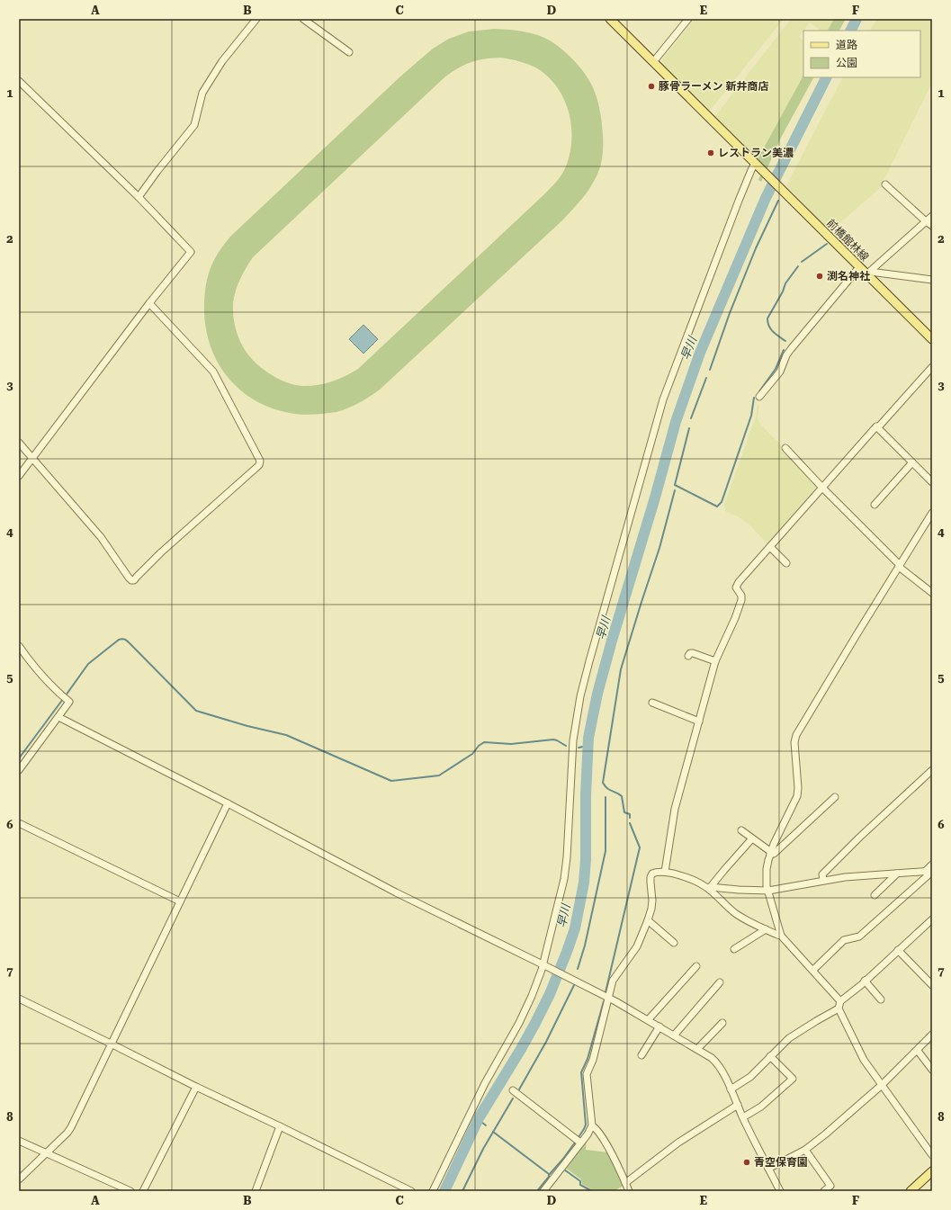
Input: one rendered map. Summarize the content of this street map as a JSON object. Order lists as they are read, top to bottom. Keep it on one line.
{"streets":{"main road":["前橋館林線"]},"water":["早川"],"places":["豚骨ラーメン 新井商店","レストラン美濃","渕名神社","青空保育園"],"legend":["道路","公園"],"grid":{"columns":["A","B","C","D","E","F"],"rows":["1","2","3","4","5","6","7","8"]}}
